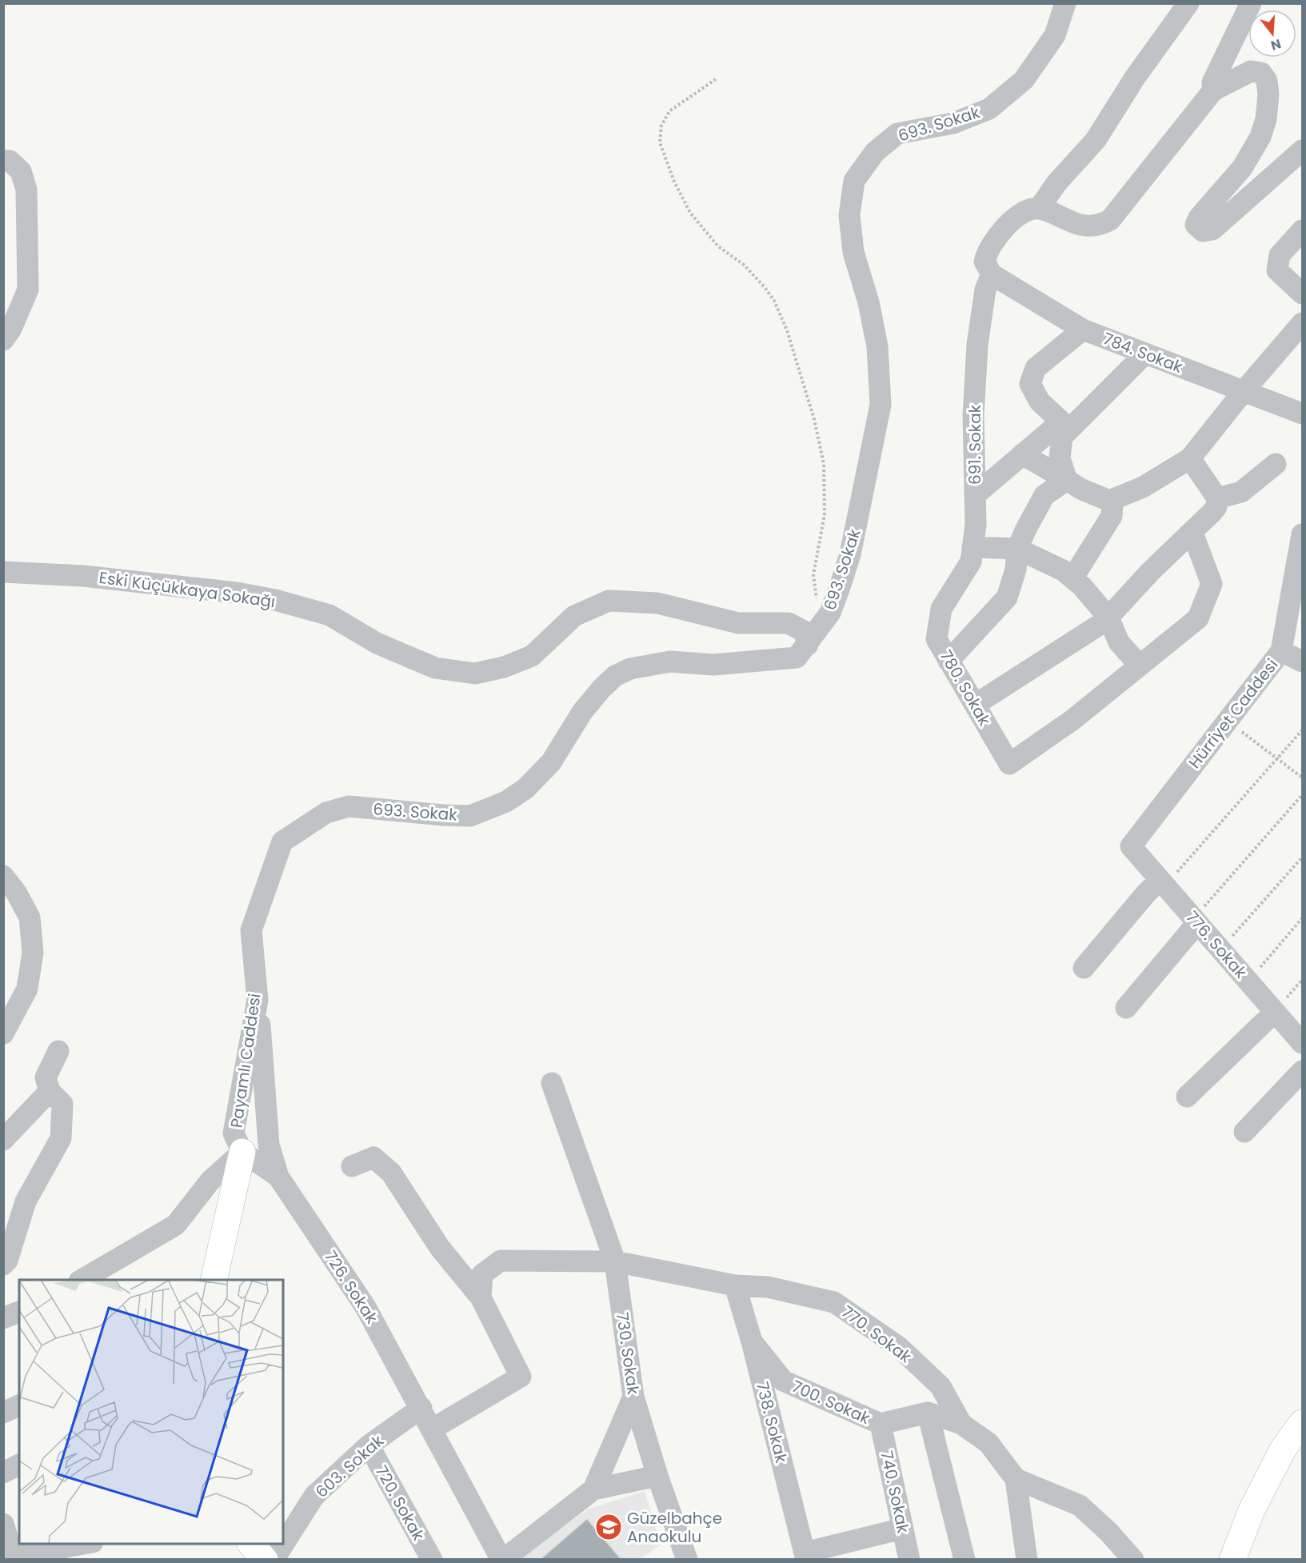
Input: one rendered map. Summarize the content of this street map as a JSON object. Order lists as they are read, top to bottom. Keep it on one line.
{"streets":{"main road":["Payamlı Caddesi"],"street":["693. Sokak","784. Sokak","691. Sokak","Eski Küçükkaya Sokağı","780. Sokak","Hürriyet Caddesi","776. Sokak","726. Sokak","770. Sokak","730. Sokak","700. Sokak","738. Sokak","603. Sokak","740. Sokak","720. Sokak"]},"crossings":[["693. Sokak","Eski Küçükkaya Sokağı"],["693. Sokak","Payamlı Caddesi"],["784. Sokak","691. Sokak"],["691. Sokak","780. Sokak"],["Hürriyet Caddesi","776. Sokak"],["Payamlı Caddesi","726. Sokak"],["726. Sokak","603. Sokak"],["770. Sokak","738. Sokak"],["700. Sokak","738. Sokak"],["700. Sokak","740. Sokak"],["603. Sokak","720. Sokak"]],"places":{"school or university":["Güzelbahçe Anaokulu"]},"north":"bottom"}
